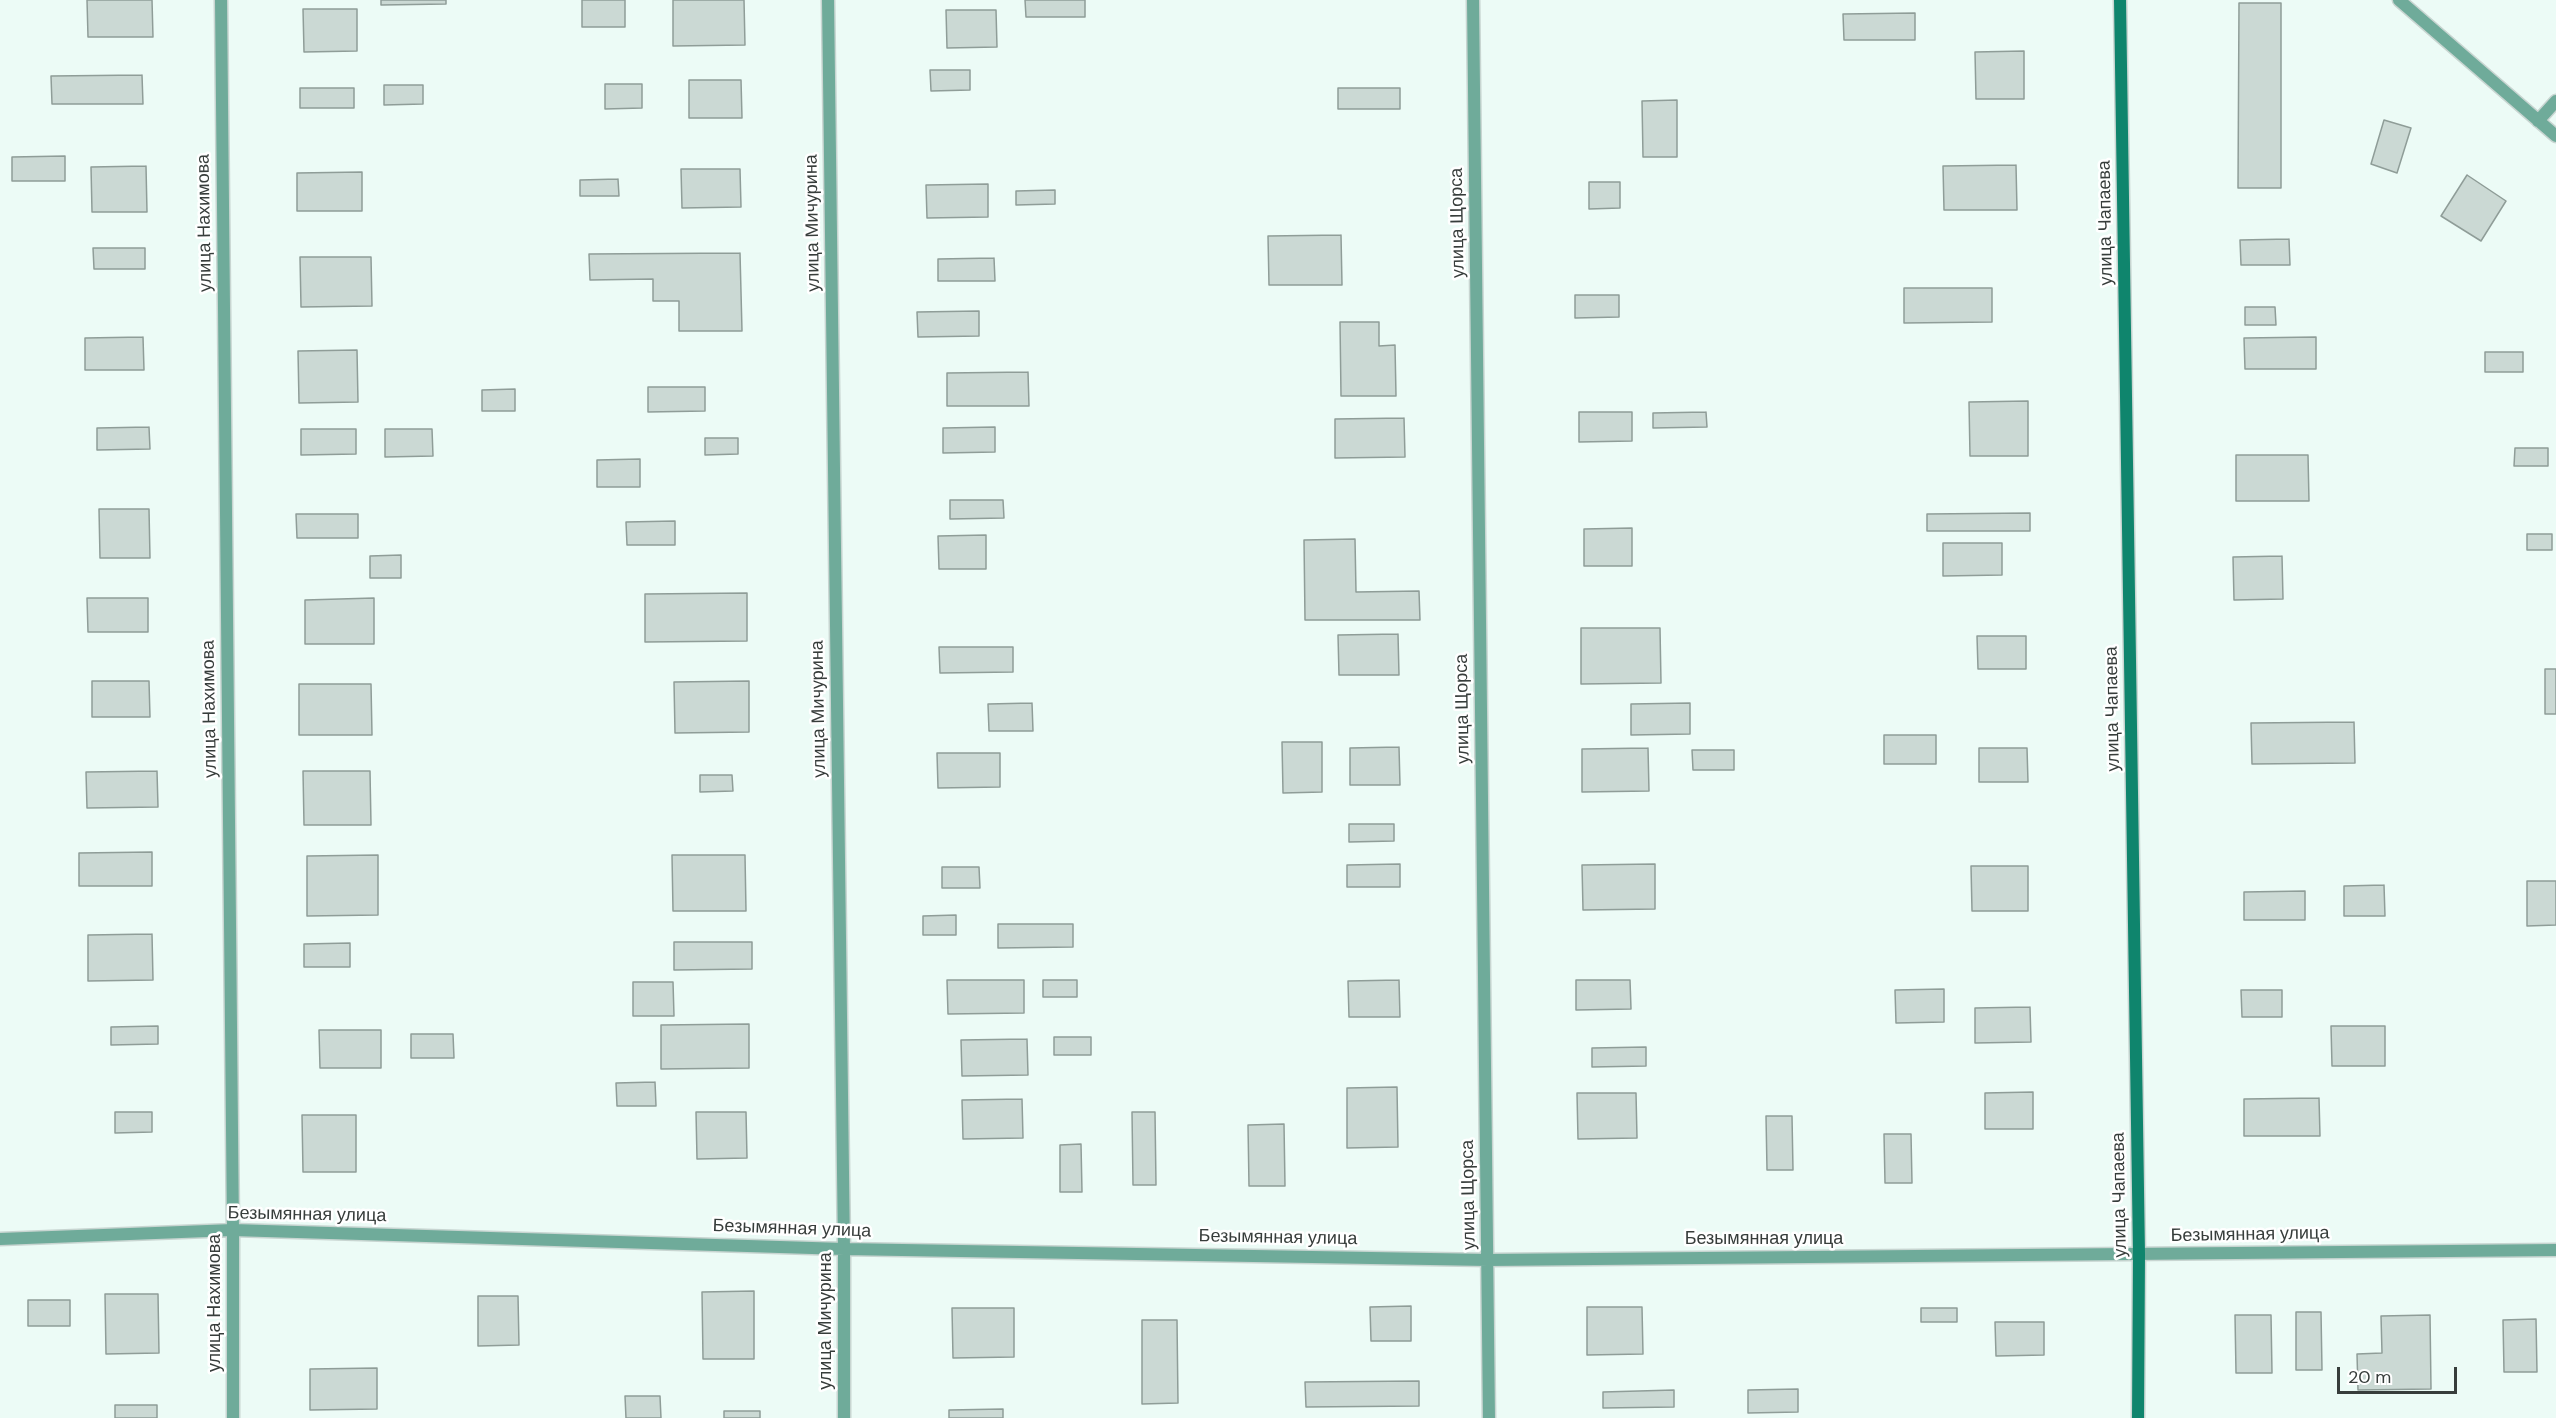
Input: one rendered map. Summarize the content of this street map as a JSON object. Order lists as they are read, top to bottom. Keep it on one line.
{"streets":{"main road":["улица Чапаева"],"street":["улица Нахимова","улица Мичурина","улица Щорса","Безымянная улица"]},"crossings":[["улица Нахимова","Безымянная улица"],["улица Мичурина","Безымянная улица"],["улица Щорса","Безымянная улица"],["улица Чапаева","Безымянная улица"]],"scale_bar":"20 m"}
